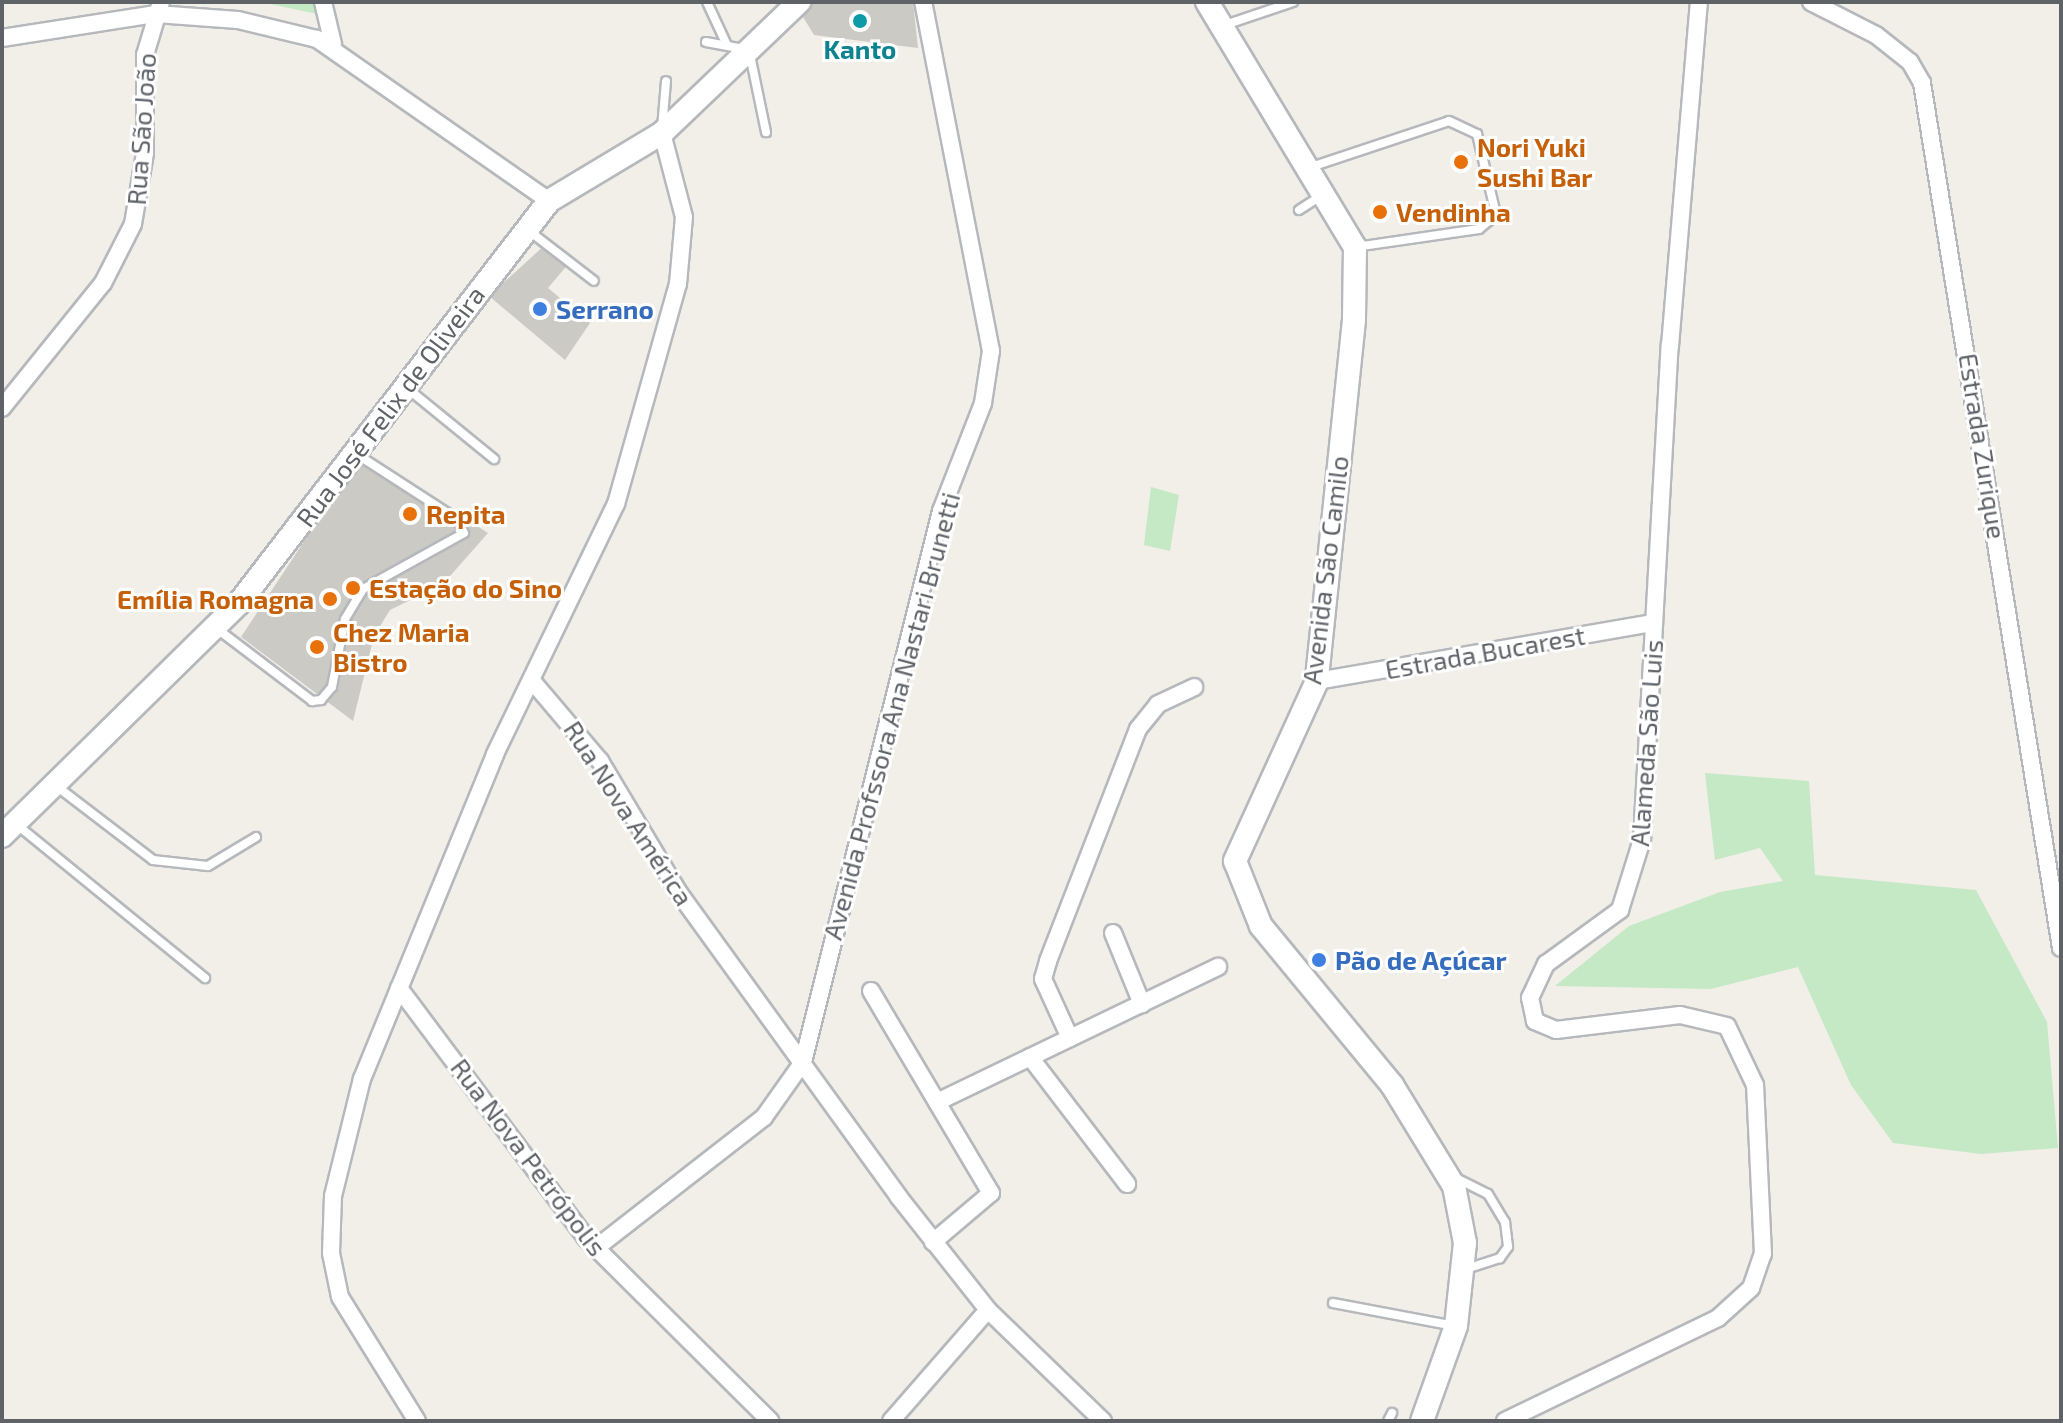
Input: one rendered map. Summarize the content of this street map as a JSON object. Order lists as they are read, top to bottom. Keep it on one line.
{"streets":{"main road":["Rua José Felix de Oliveira","Avenida São Camilo"],"street":["Rua São João","Estrada Zurique","Estrada Bucarest","Avenida Profssora Ana Nastari Brunetti","Alameda São Luis","Rua Nova América","Rua Nova Petrópolis"]},"crossings":[["Avenida São Camilo","Estrada Bucarest"],["Estrada Bucarest","Alameda São Luis"],["Avenida Profssora Ana Nastari Brunetti","Rua Nova América"],["Avenida Profssora Ana Nastari Brunetti","Rua Nova Petrópolis"]],"places":["Kanto","Nori Yuki Sushi Bar","Vendinha","Serrano","Repita","Estação do Sino","Emília Romagna","Chez Maria Bistro","Pão de Açúcar"]}
